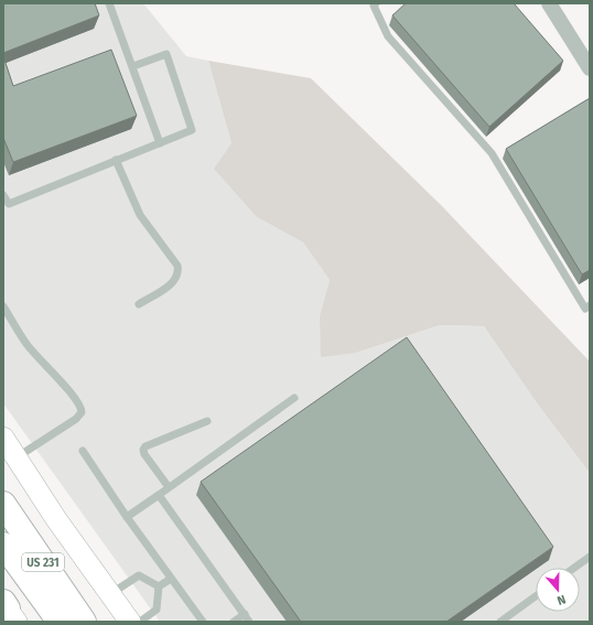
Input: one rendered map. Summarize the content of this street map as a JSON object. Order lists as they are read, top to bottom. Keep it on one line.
{"streets":{"highway":["US 231"]},"north":"bottom"}
